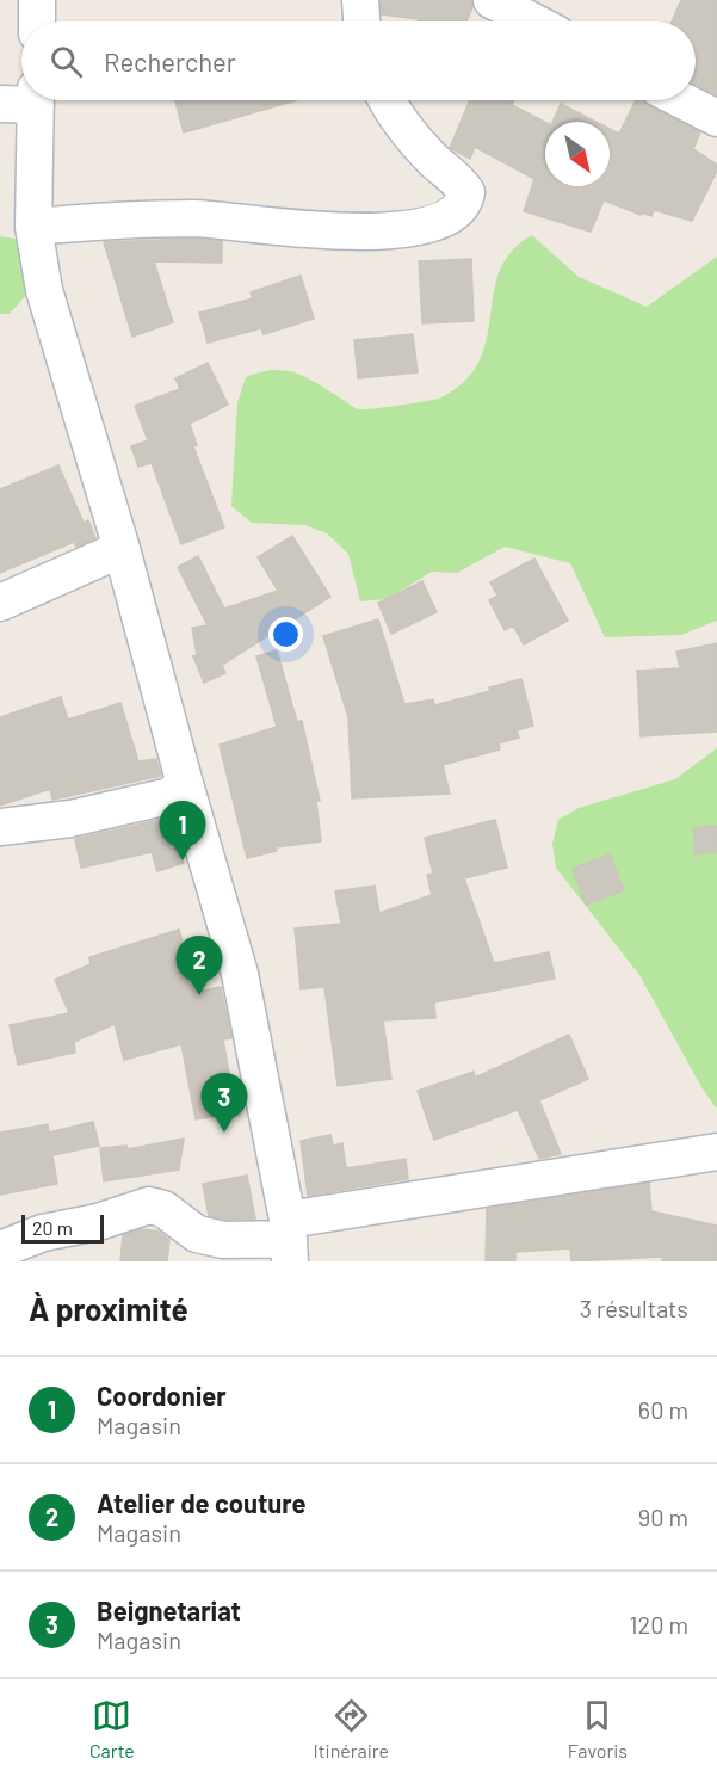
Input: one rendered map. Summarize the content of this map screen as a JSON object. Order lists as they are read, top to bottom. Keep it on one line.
{"scale_bar":"20 m","north":"bottom right","page":{"search":"Rechercher","pins":["1","2","3"],"scale":"20 m","heading":["À proximité","3 résultats"],"list":[{"mark":"1","name":"Coordonier","note":"Magasin","value":"60 m"},{"mark":"2","name":"Atelier de couture","note":"Magasin","value":"90 m"},{"mark":"3","name":"Beignetariat","note":"Magasin","value":"120 m"}],"nav":["Carte","Itinéraire","Favoris"]}}
